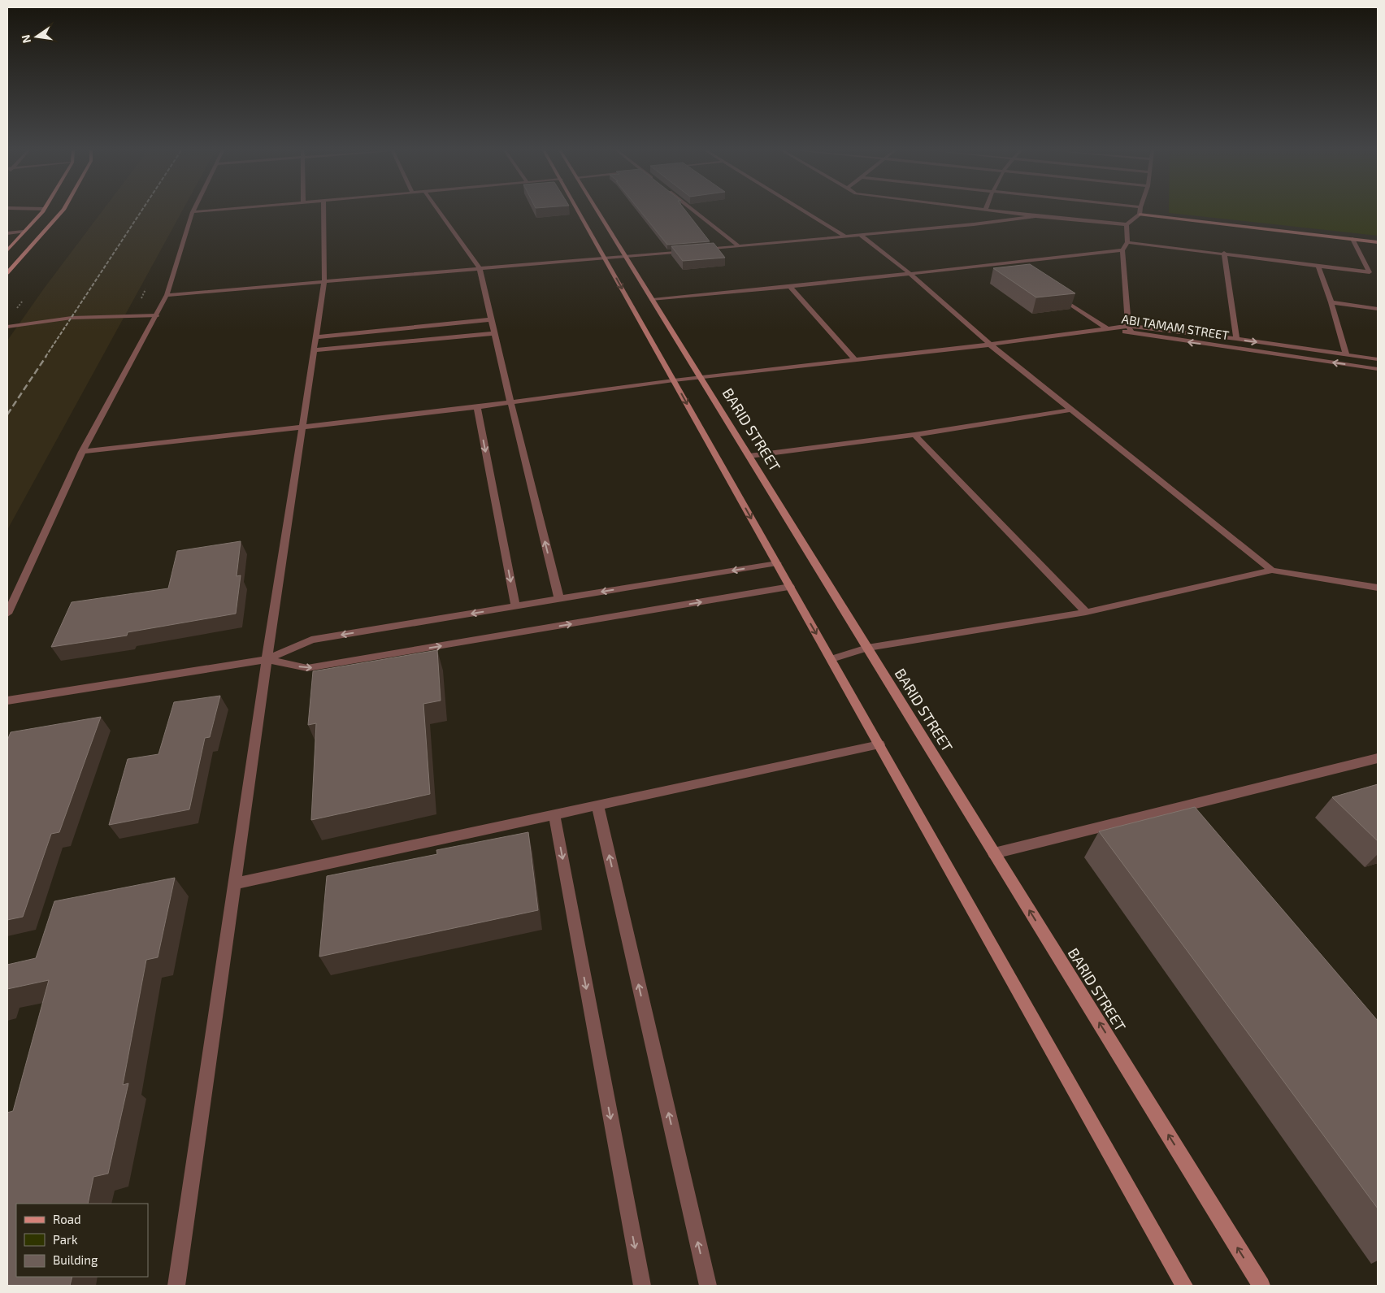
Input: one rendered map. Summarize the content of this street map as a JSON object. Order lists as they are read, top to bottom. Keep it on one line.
{"streets":{"main road":["BARID STREET"],"street":["ABI TAMAM STREET"]},"legend":["Road","Park","Building"],"north":"left"}
